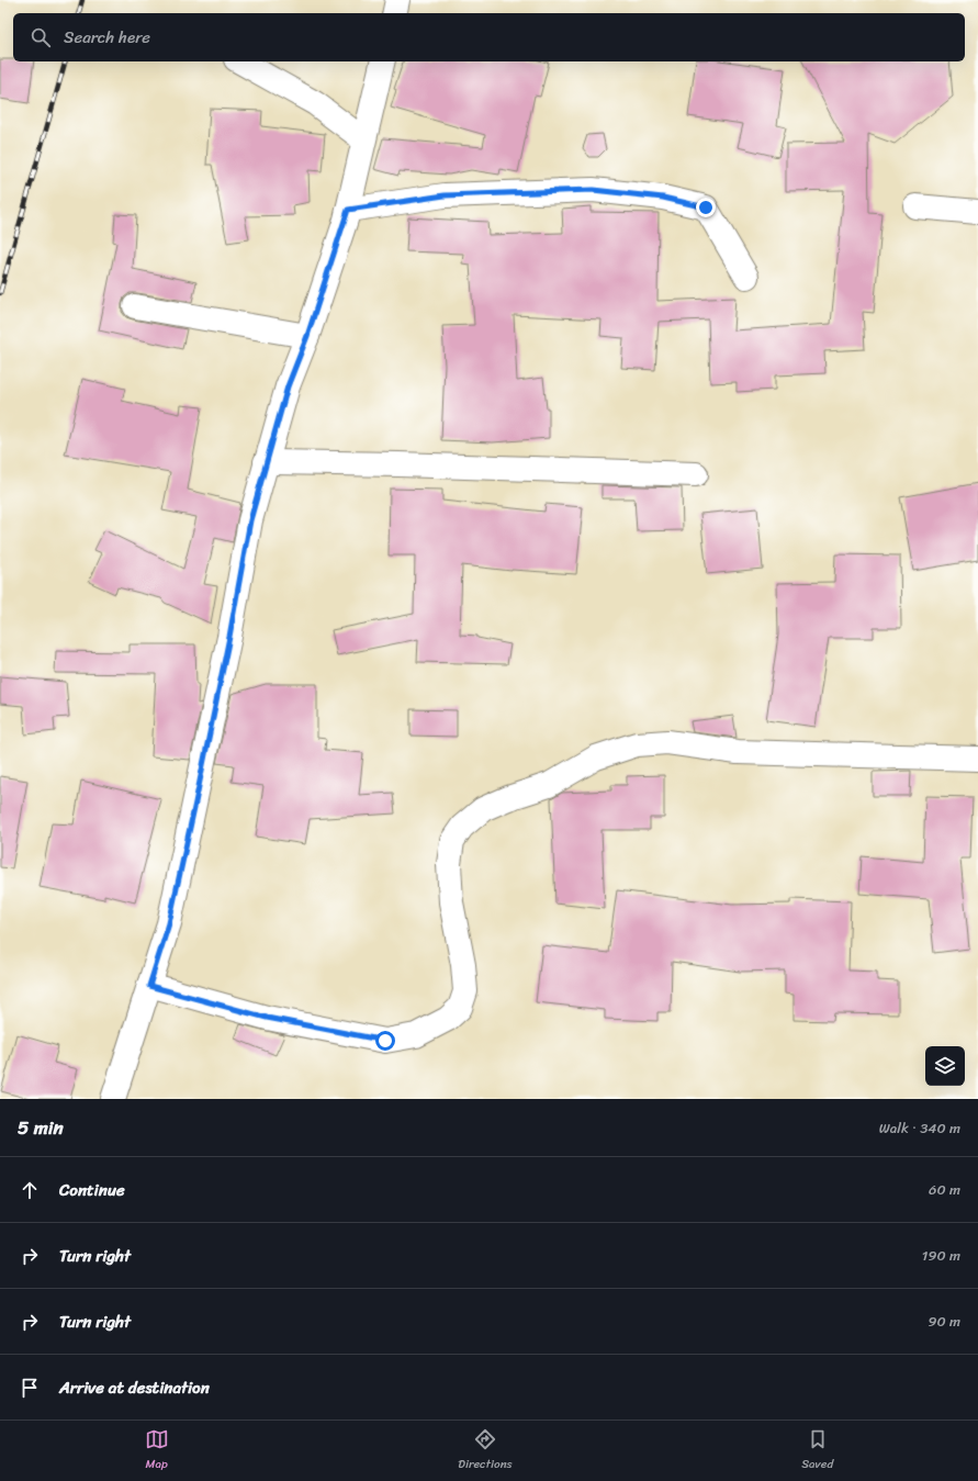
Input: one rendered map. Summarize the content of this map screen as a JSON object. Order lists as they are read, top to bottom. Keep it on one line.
{"page":{"search":"Search here","heading":["5 min","Walk · 340 m"],"list":[["Continue","60 m"],["Turn right","190 m"],["Turn right","90 m"],"Arrive at destination"],"nav":["Map","Directions","Saved"]}}
